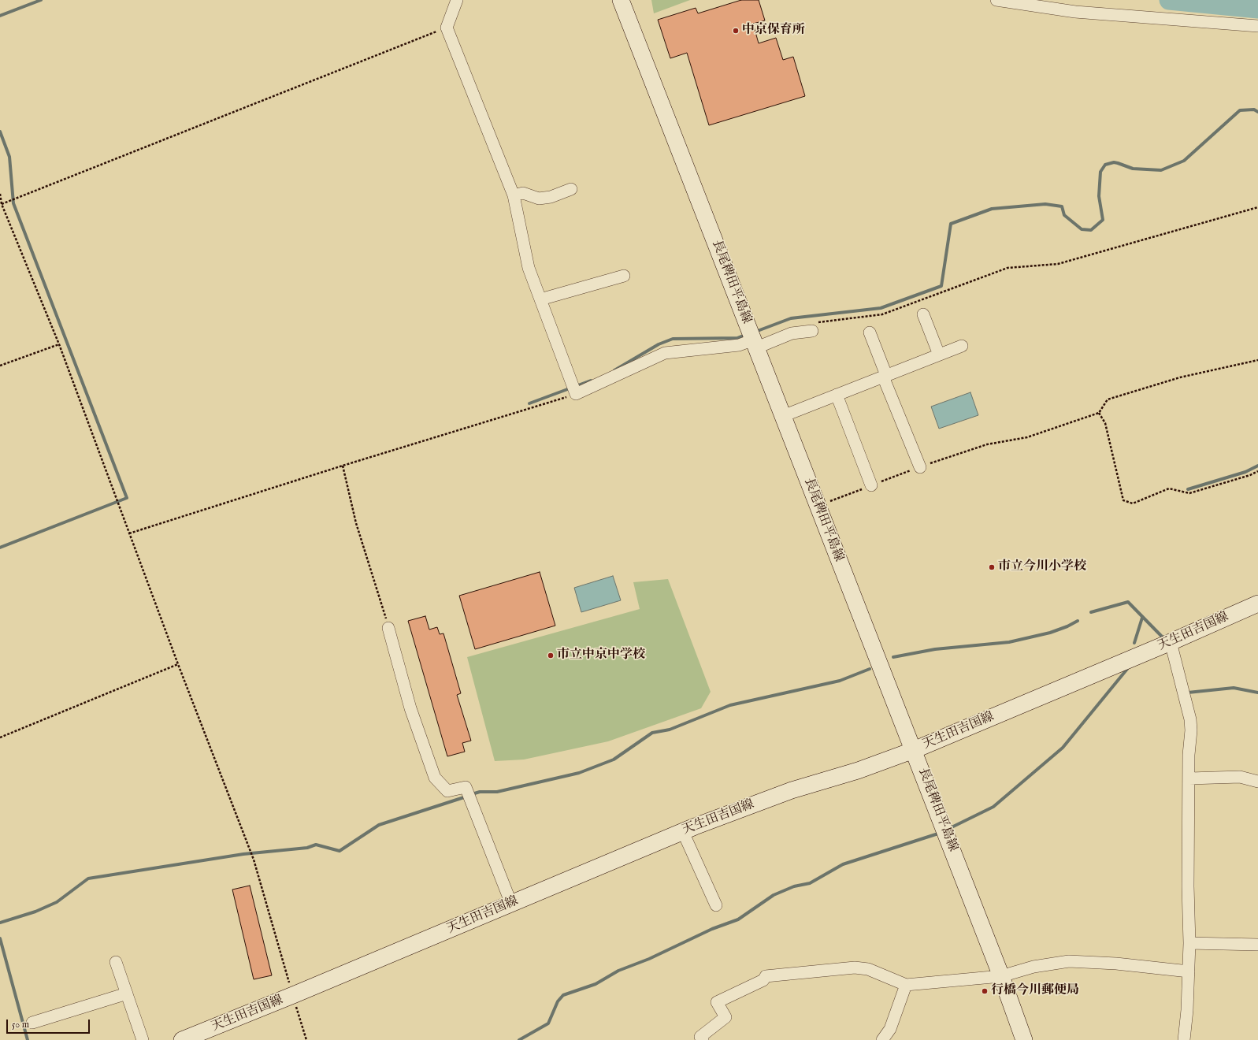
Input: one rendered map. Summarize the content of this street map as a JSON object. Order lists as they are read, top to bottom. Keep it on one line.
{"streets":{"main road":["長尾稗田平島線","天生田吉国線"]},"crossings":[["長尾稗田平島線","天生田吉国線"]],"places":["中京保育所","市立今川小学校","市立中京中学校","行橋今川郵便局"],"scale_bar":"50 m"}
